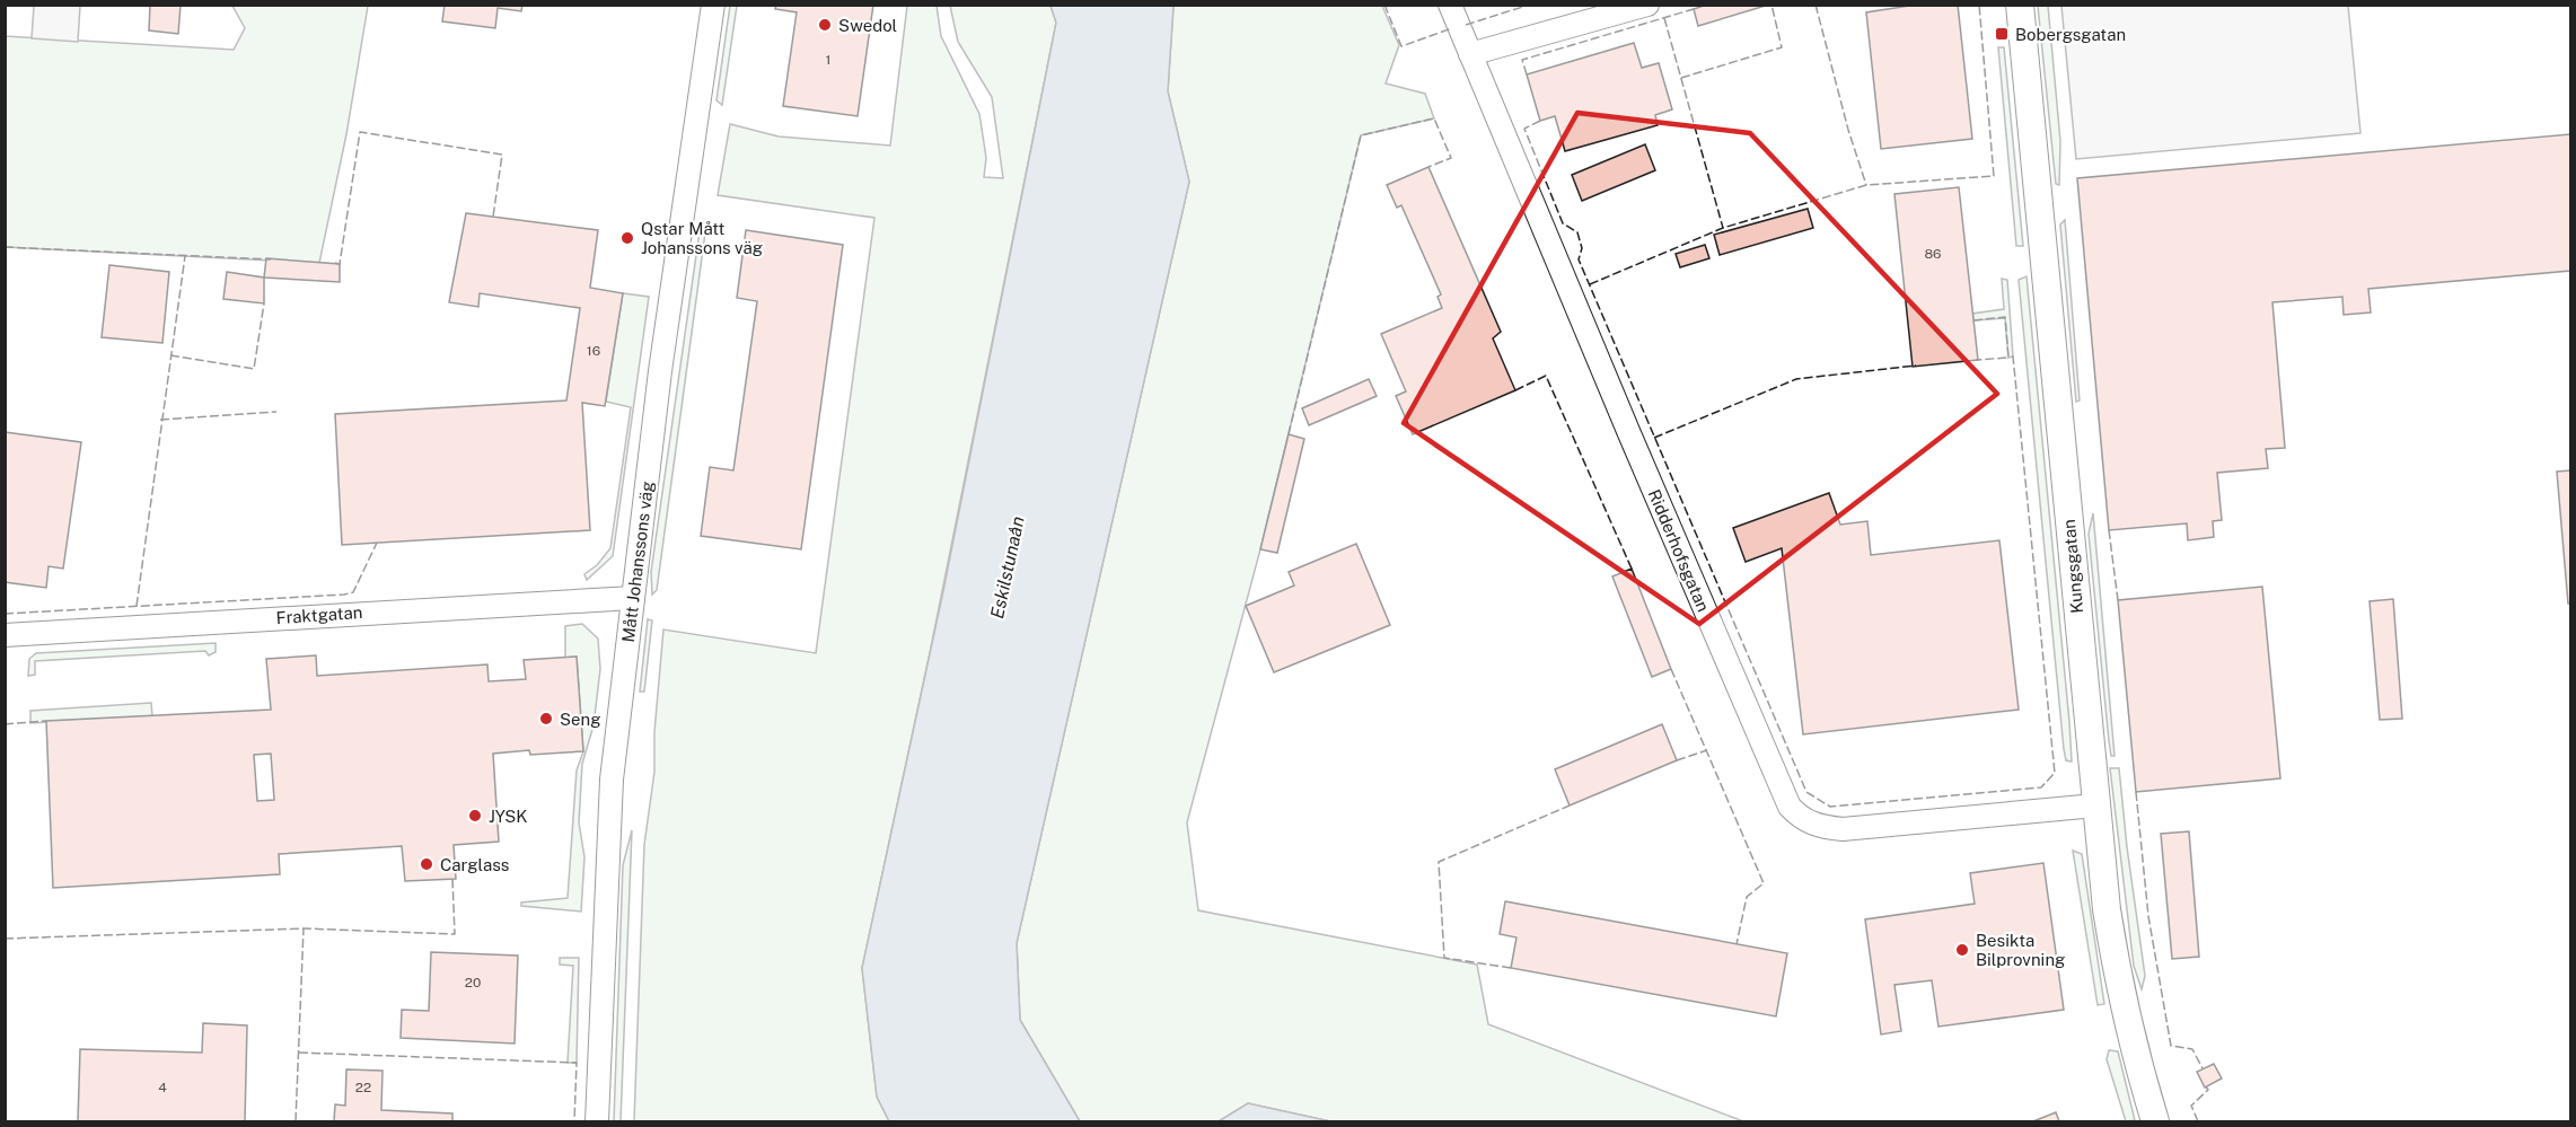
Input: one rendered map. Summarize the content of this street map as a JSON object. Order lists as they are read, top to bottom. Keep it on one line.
{"streets":{"main road":["Kungsgatan"],"street":["Ridderhofsgatan","Mått Johanssons väg","Fraktgatan"]},"crossings":[["Ridderhofsgatan","Kungsgatan"],["Mått Johanssons väg","Fraktgatan"]],"water":["Eskilstunaån"],"places":{"other":["Swedol","Qstar Mått Johanssons väg","Seng","JYSK","Carglass","Besikta Bilprovning"],"transit":["Bobergsgatan"]},"house_numbers":["1","86","16","20","4","22"]}
